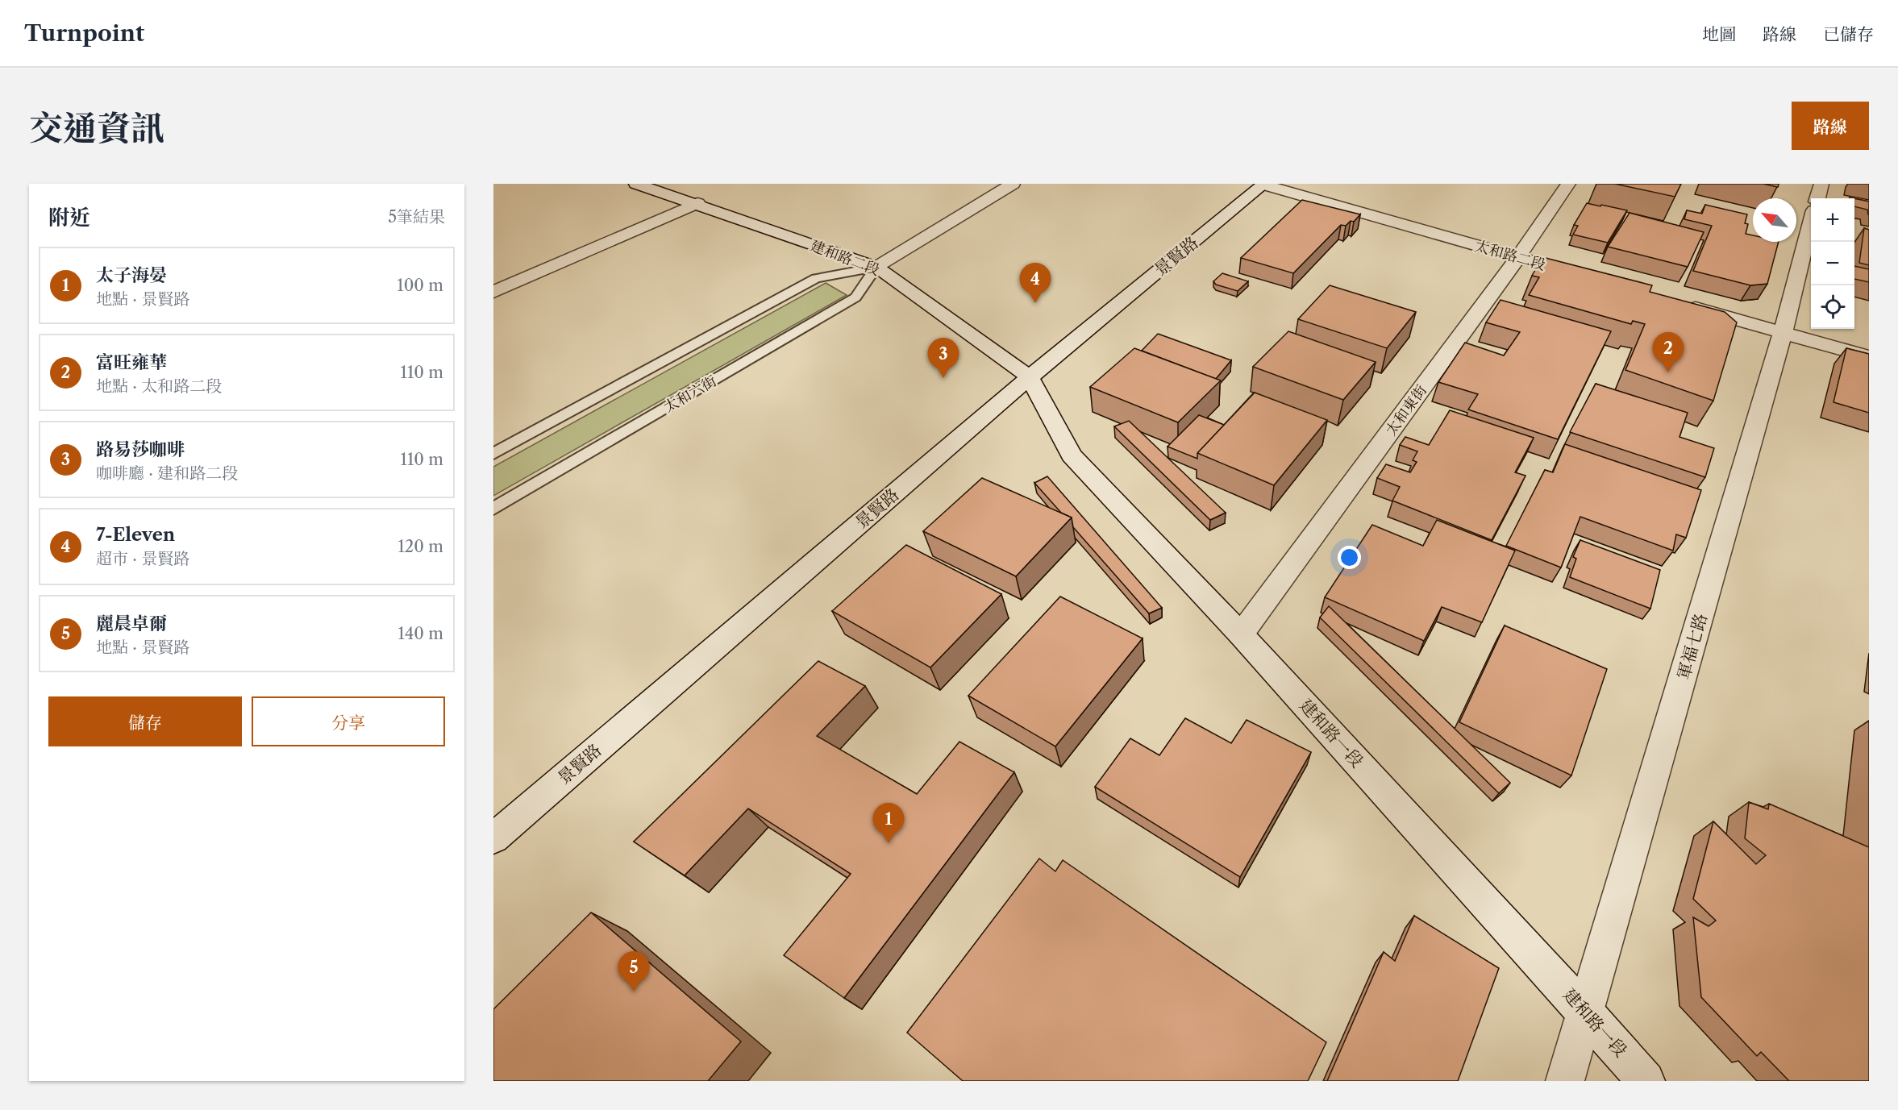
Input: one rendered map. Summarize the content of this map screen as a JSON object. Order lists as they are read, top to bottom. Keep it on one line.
{"streets":{"street":["太和路二段","景賢路","建和路二段","太和六街","太和東街","軍福七路","建和路一段"]},"crossings":[["太和路二段","景賢路"],["太和路二段","太和東街"],["景賢路","建和路二段"],["景賢路","建和路一段"],["建和路二段","太和六街"],["建和路二段","建和路一段"],["太和東街","建和路一段"],["軍福七路","建和路一段"]],"north":"top left","page":{"header":"Turnpoint","nav":["地圖","路線","已儲存"],"title":"交通資訊","buttons":["路線",["儲存","分享"]],"heading":["附近","5筆結果"],"map_buttons":["+","−"],"list":[{"mark":"1","name":"太子海晏","note":"地點 · 景賢路","value":"100 m"},{"mark":"2","name":"富旺雍華","note":"地點 · 太和路二段","value":"110 m"},{"mark":"3","name":"路易莎咖啡","note":"咖啡廳 · 建和路二段","value":"110 m"},{"mark":"4","name":"7-Eleven","note":"超市 · 景賢路","value":"120 m"},{"mark":"5","name":"麗晨卓爾","note":"地點 · 景賢路","value":"140 m"}],"pins":["4","2","3","1","5"]}}
